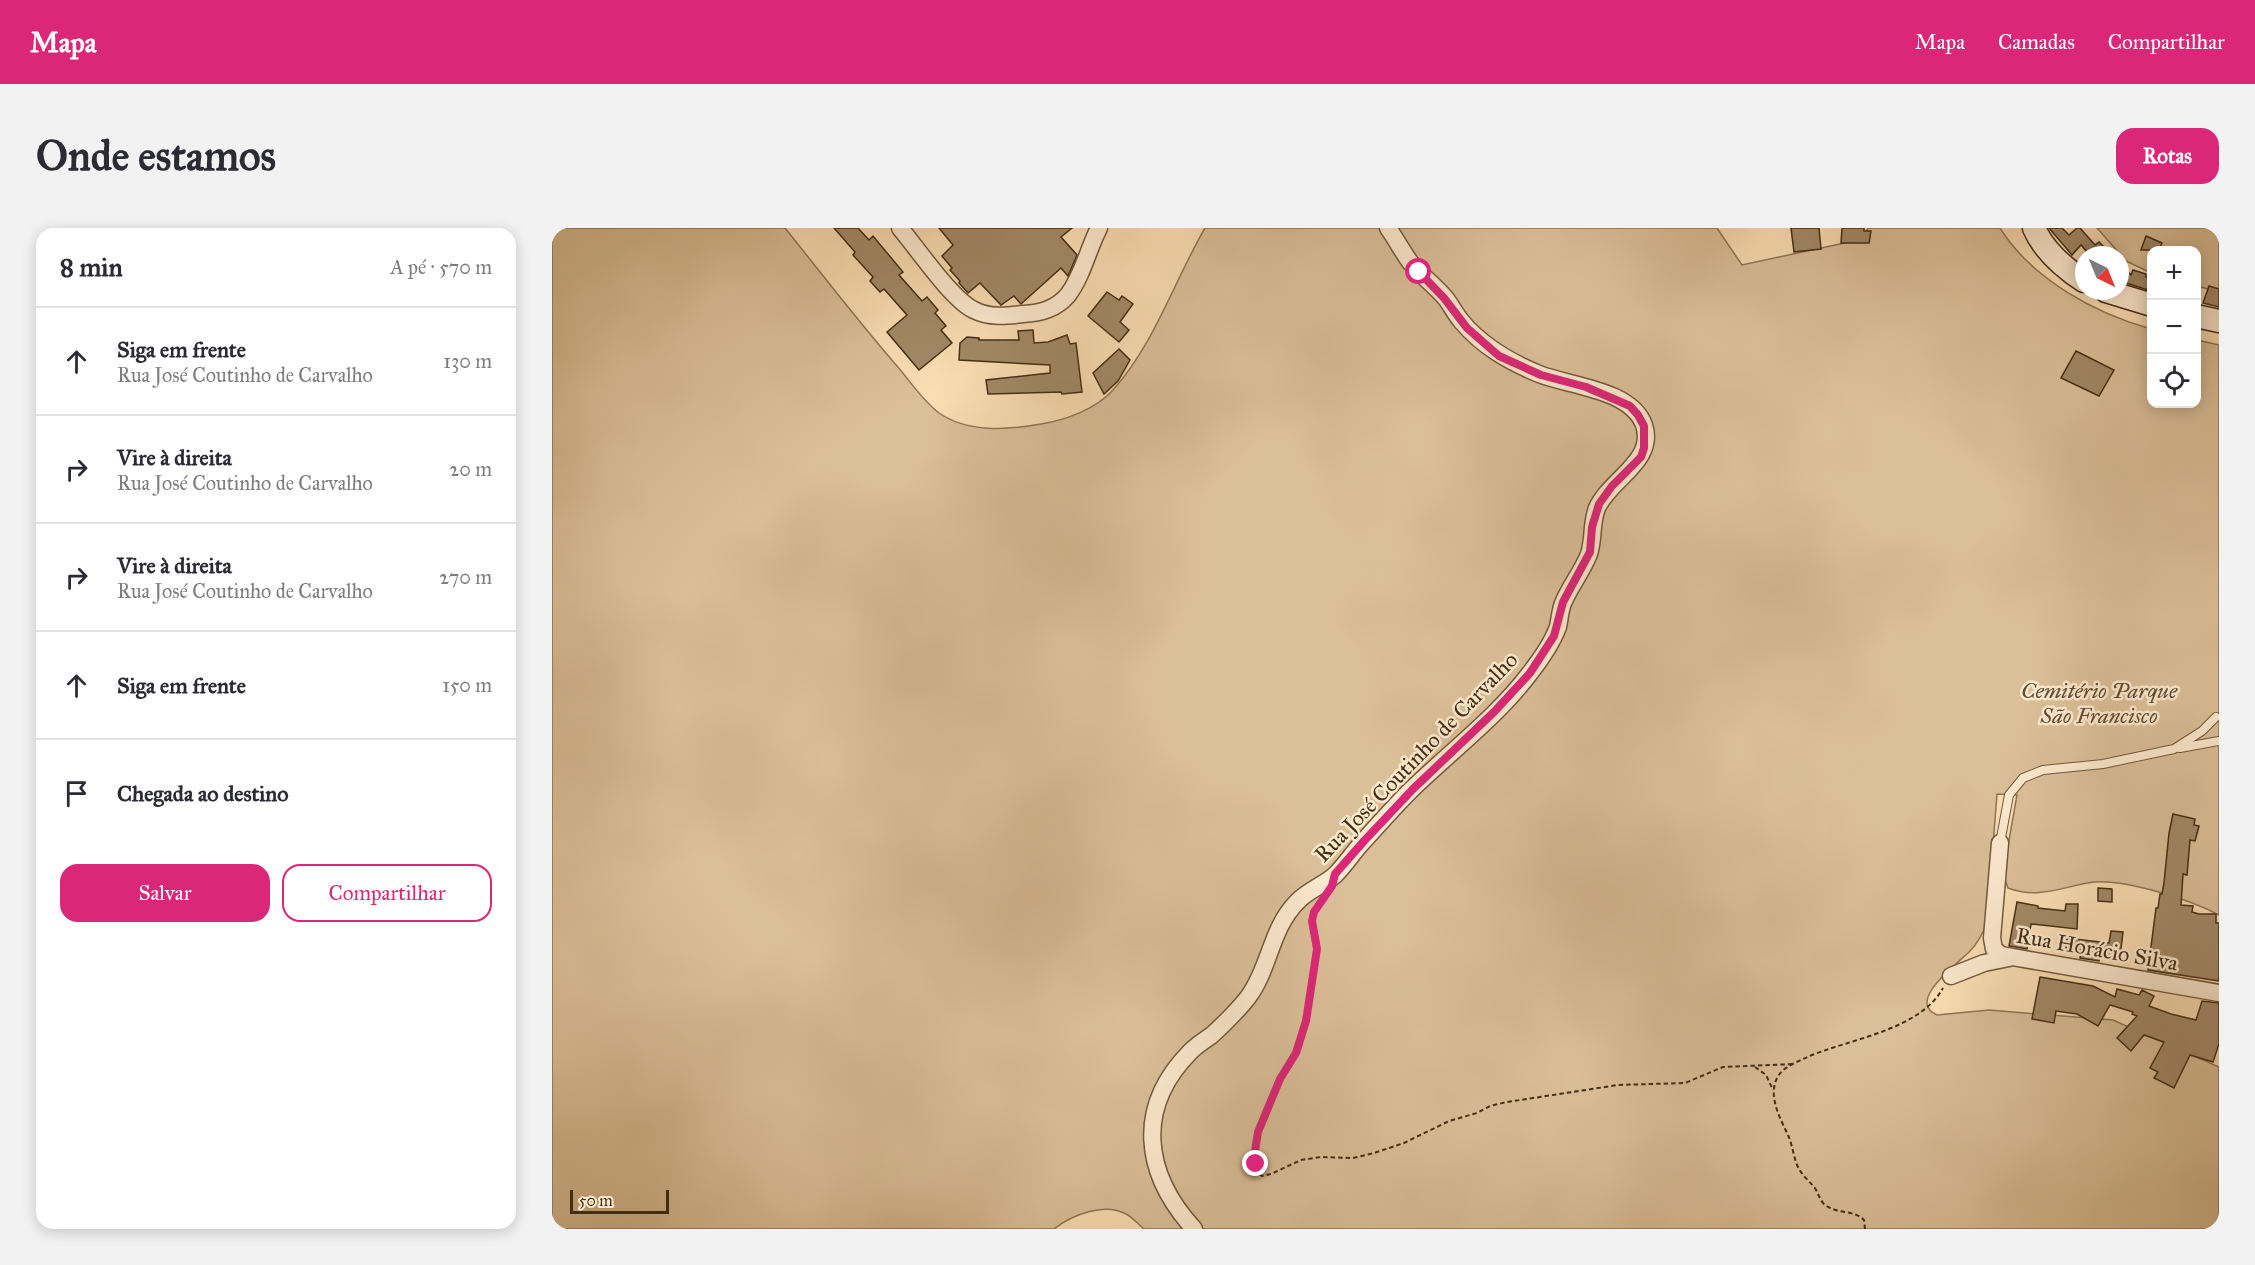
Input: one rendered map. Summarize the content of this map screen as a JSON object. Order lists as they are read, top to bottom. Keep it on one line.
{"streets":{"street":["Rua José Coutinho de Carvalho","Rua Horácio Silva"]},"parks":["Cemitério Parque São Francisco"],"scale_bar":"50 m","north":"bottom right","page":{"header":"Mapa","nav":["Mapa","Camadas","Compartilhar"],"buttons":["Rotas",["Salvar","Compartilhar"]],"title":"Onde estamos","heading":["8 min","A pé · 570 m"],"map_buttons":["+","−"],"list":[["Siga em frente","Rua José Coutinho de Carvalho","130 m"],["Vire à direita","Rua José Coutinho de Carvalho","20 m"],["Vire à direita","Rua José Coutinho de Carvalho","270 m"],["Siga em frente","150 m"],"Chegada ao destino"],"scale":"50 m"}}
